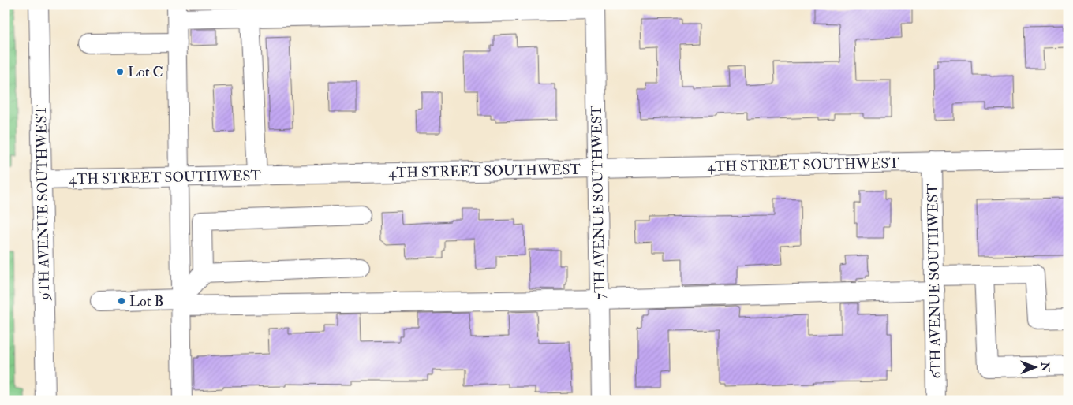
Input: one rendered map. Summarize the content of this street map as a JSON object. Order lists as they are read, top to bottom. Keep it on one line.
{"streets":{"street":["4TH STREET SOUTHWEST","9TH AVENUE SOUTHWEST","7TH AVENUE SOUTHWEST","6TH AVENUE SOUTHWEST"]},"crossings":[["4TH STREET SOUTHWEST","9TH AVENUE SOUTHWEST"],["4TH STREET SOUTHWEST","7TH AVENUE SOUTHWEST"],["4TH STREET SOUTHWEST","6TH AVENUE SOUTHWEST"]],"places":["Lot C","Lot B"],"north":"right"}
